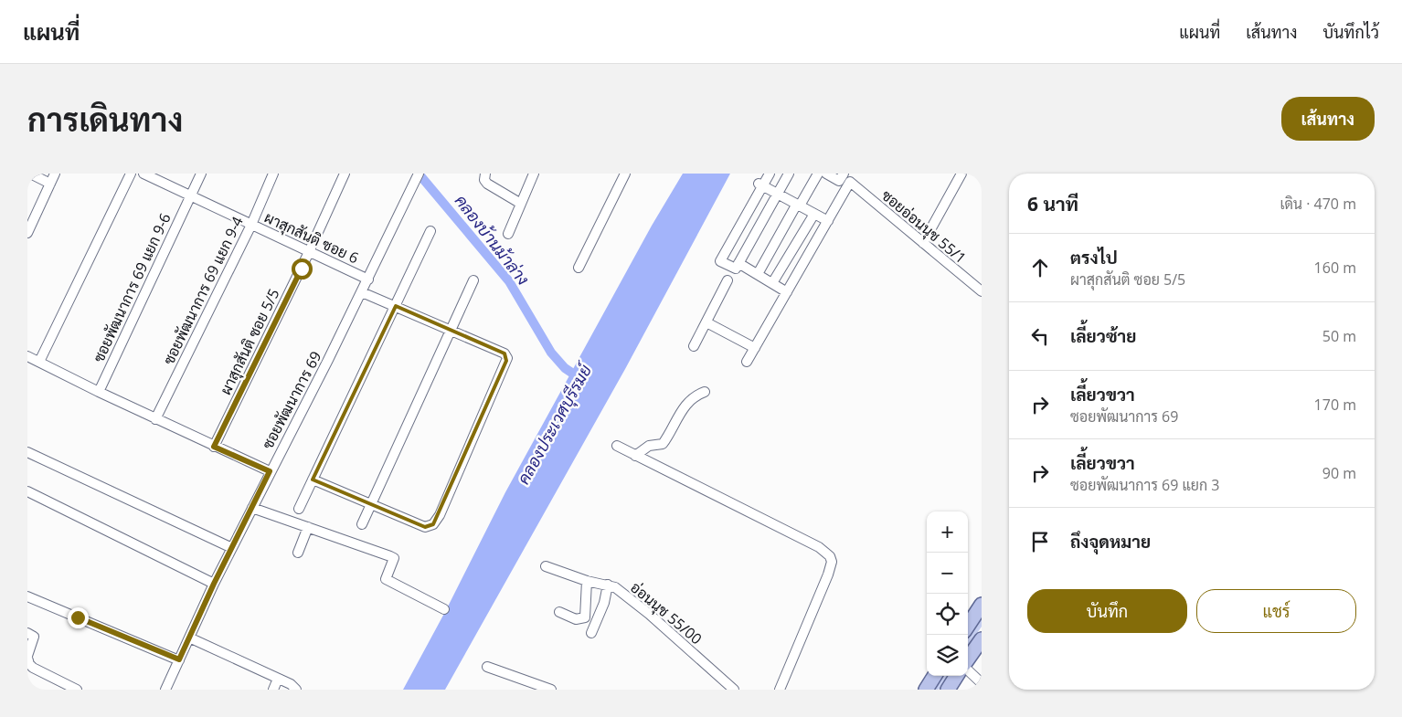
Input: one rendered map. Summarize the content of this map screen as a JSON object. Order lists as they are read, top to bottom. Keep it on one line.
{"streets":{"street":["ซอยอ่อนนุช 55/1","ผาสุกสันติ ซอย 6","ซอยพัฒนาการ 69 แยก 9-6","ซอยพัฒนาการ 69 แยก 9-4","ผาสุกสันติ ซอย 5/5","ซอยพัฒนาการ 69","อ่อนนุช 55/00"]},"crossings":[["ผาสุกสันติ ซอย 6","ซอยพัฒนาการ 69 แยก 9-6"],["ผาสุกสันติ ซอย 6","ซอยพัฒนาการ 69 แยก 9-4"],["ผาสุกสันติ ซอย 6","ผาสุกสันติ ซอย 5/5"],["ผาสุกสันติ ซอย 6","ซอยพัฒนาการ 69"]],"water":["คลองบ้านม้าล่าง","คลองประเวศบุรีรมย์"],"page":{"header":"แผนที่","nav":["แผนที่","เส้นทาง","บันทึกไว้"],"buttons":["เส้นทาง",["บันทึก","แชร์"]],"title":"การเดินทาง","heading":["6 นาที","เดิน · 470 m"],"list":[["ตรงไป","ผาสุกสันติ ซอย 5/5","160 m"],["เลี้ยวซ้าย","50 m"],["เลี้ยวขวา","ซอยพัฒนาการ 69","170 m"],["เลี้ยวขวา","ซอยพัฒนาการ 69 แยก 3","90 m"],"ถึงจุดหมาย"],"map_buttons":["+","−"]}}
